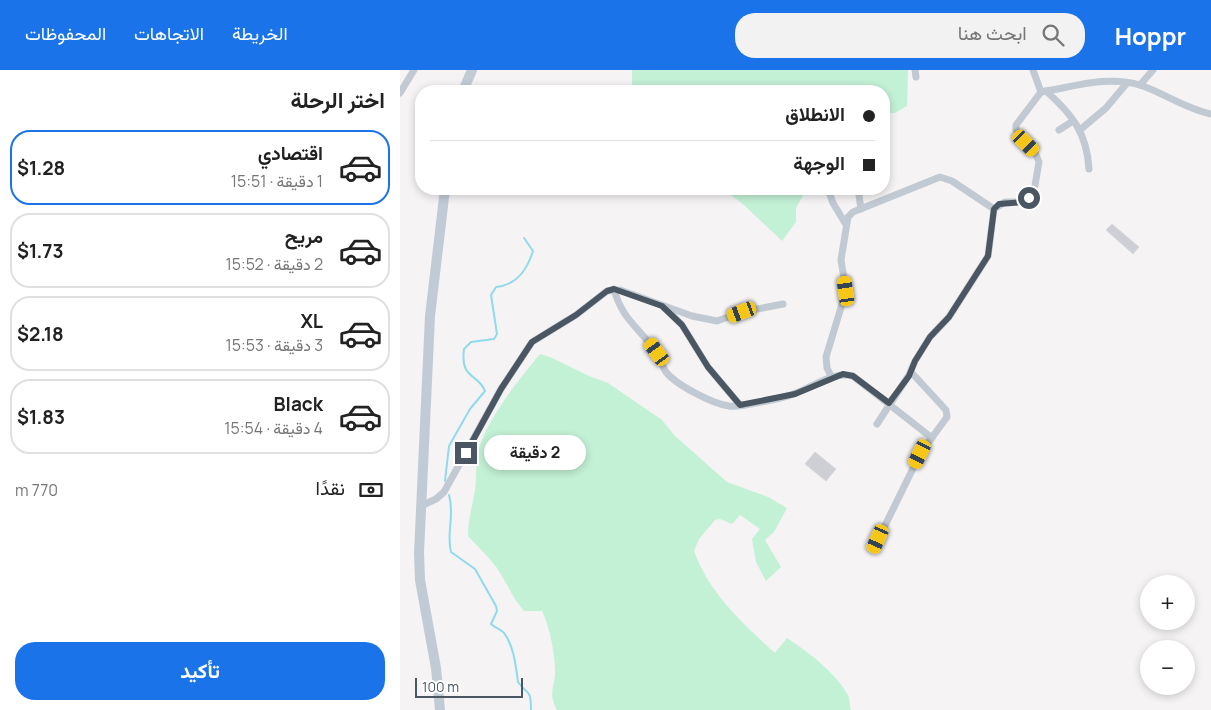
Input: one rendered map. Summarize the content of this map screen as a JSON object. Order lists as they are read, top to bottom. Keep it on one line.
{"scale_bar":"100 m","page":{"header":"Hoppr","search":"ابحث هنا","nav":["الخريطة","الاتجاهات","المحفوظات"],"heading":"اختر الرحلة","banner":["الانطلاق","الوجهة"],"list":[{"name":"اقتصادي","note":"1 دقيقة · 15:51","value":"$1.28"},{"name":"مريح","note":"2 دقيقة · 15:52","value":"$1.73"},{"name":"XL","note":"3 دقيقة · 15:53","value":"$2.18"},{"name":"Black","note":"4 دقيقة · 15:54","value":"$1.83"}],"bubble":"2 دقيقة","pay":["نقدًا","770 m"],"map_buttons":["+","−"],"buttons":"تأكيد","scale":"100 m"}}
